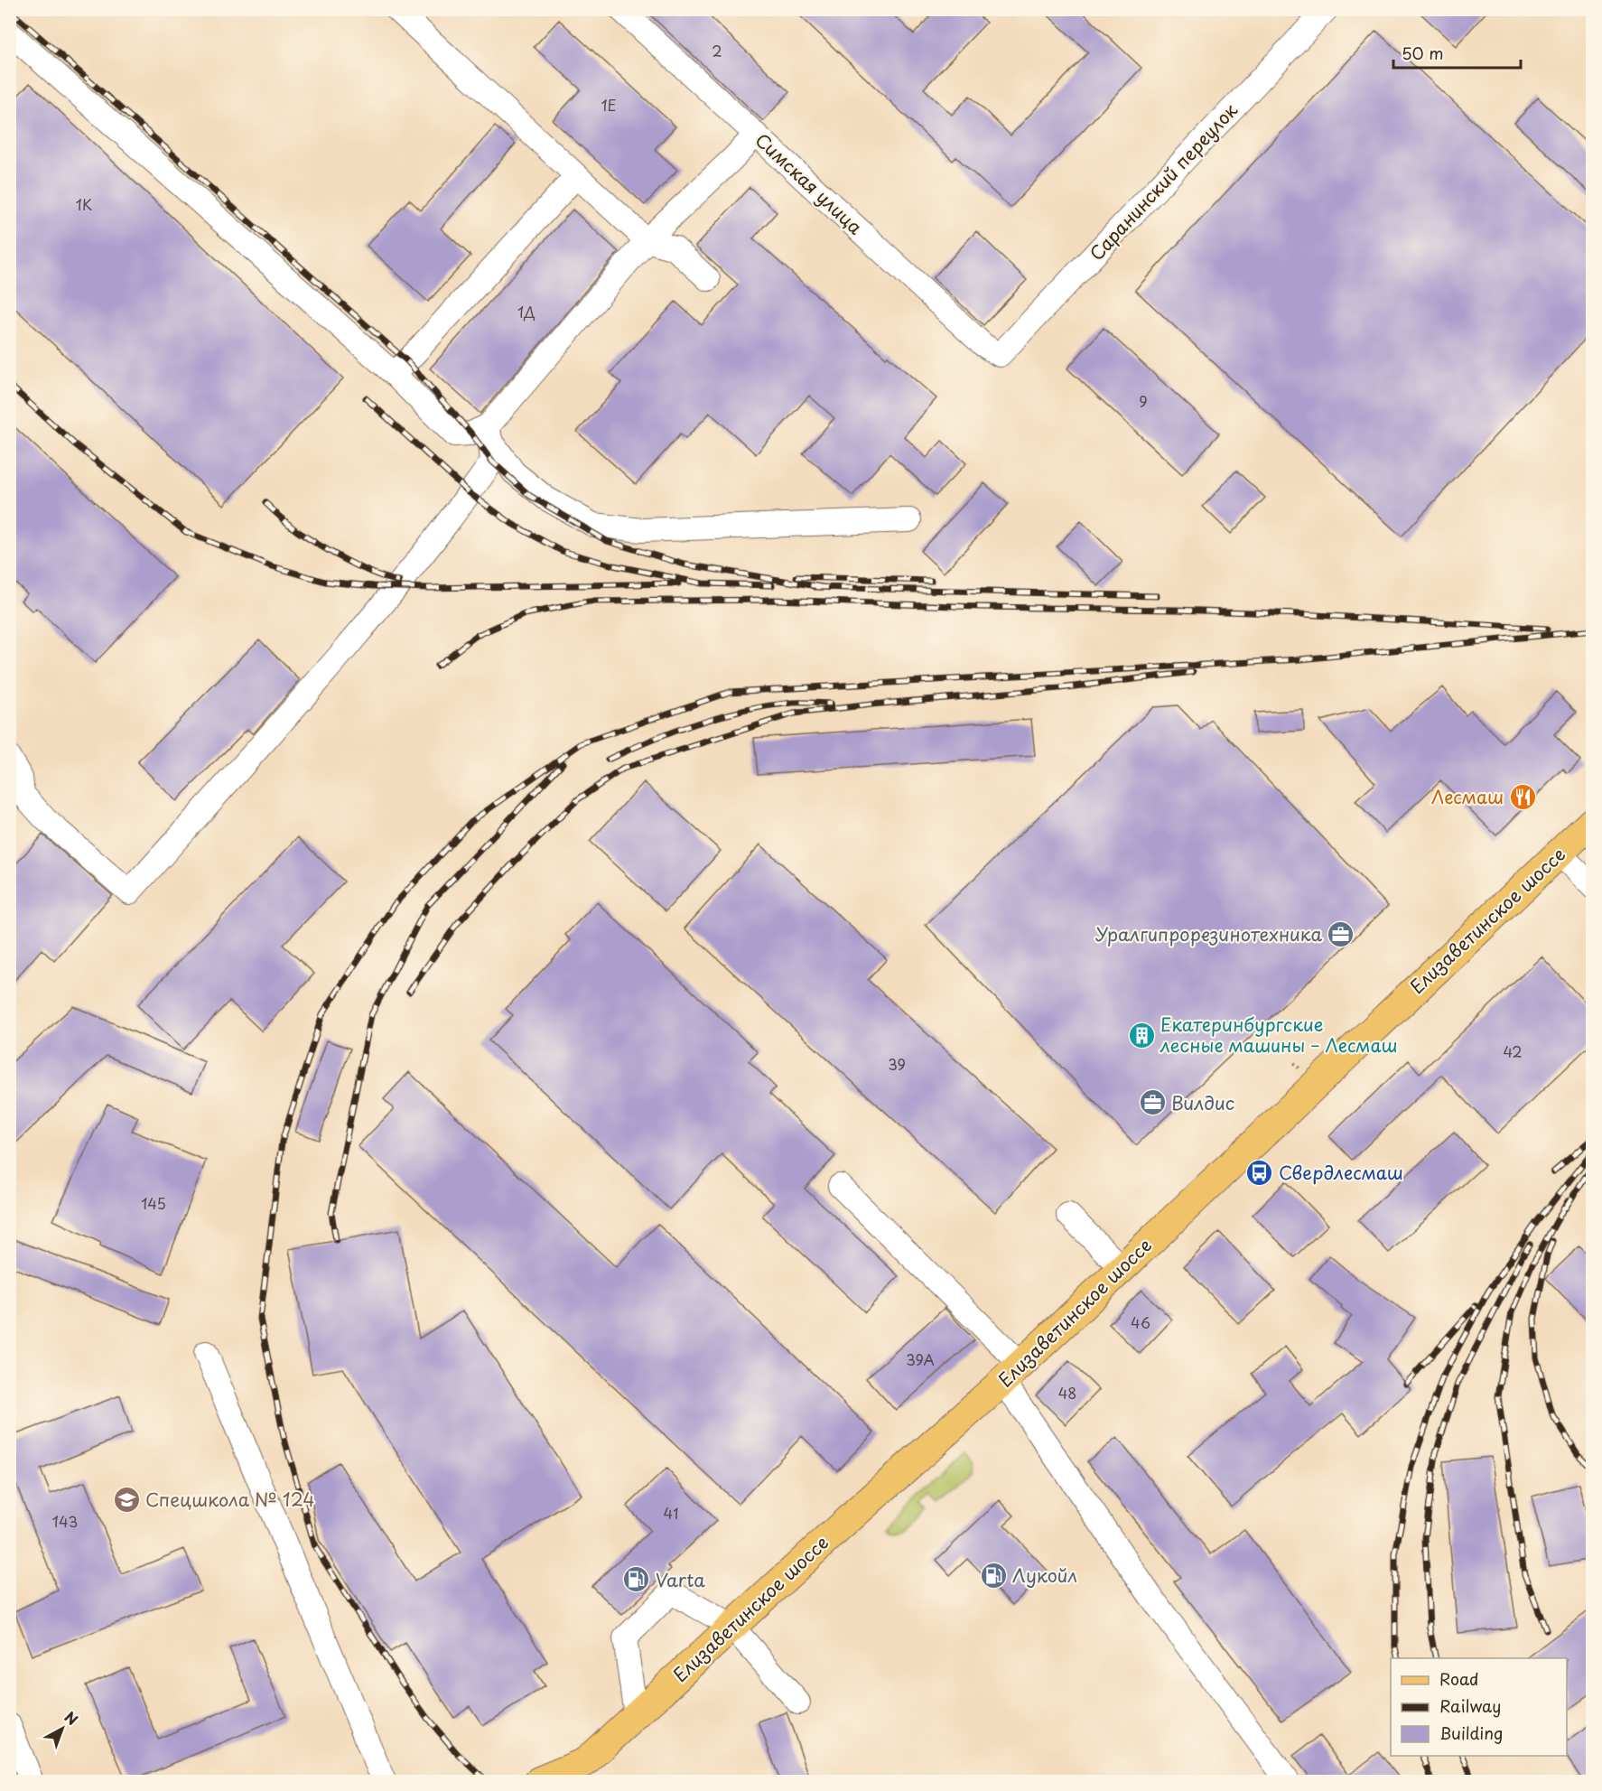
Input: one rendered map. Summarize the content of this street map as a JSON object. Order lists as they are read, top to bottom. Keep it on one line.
{"streets":{"main road":["Елизаветинское шоссе"],"street":["Саранинский переулок","Симская улица"]},"crossings":[["Саранинский переулок","Симская улица"]],"places":{"restaurant":["Лесмаш"],"office":["Уралгипрорезинотехника","Вилдис"],"building":["Екатеринбургские лесные машины – Лесмаш"],"bus stop":["Свердлесмаш"],"school or university":["Спецшкола № 124"],"fuel station":["Лукойл","Varta"]},"house_numbers":["2","1Е","1К","1Д","9","42","39","145","46","39А","48","41","143"],"legend":["Road","Railway","Building"],"scale_bar":"50 m","north":"top right"}
